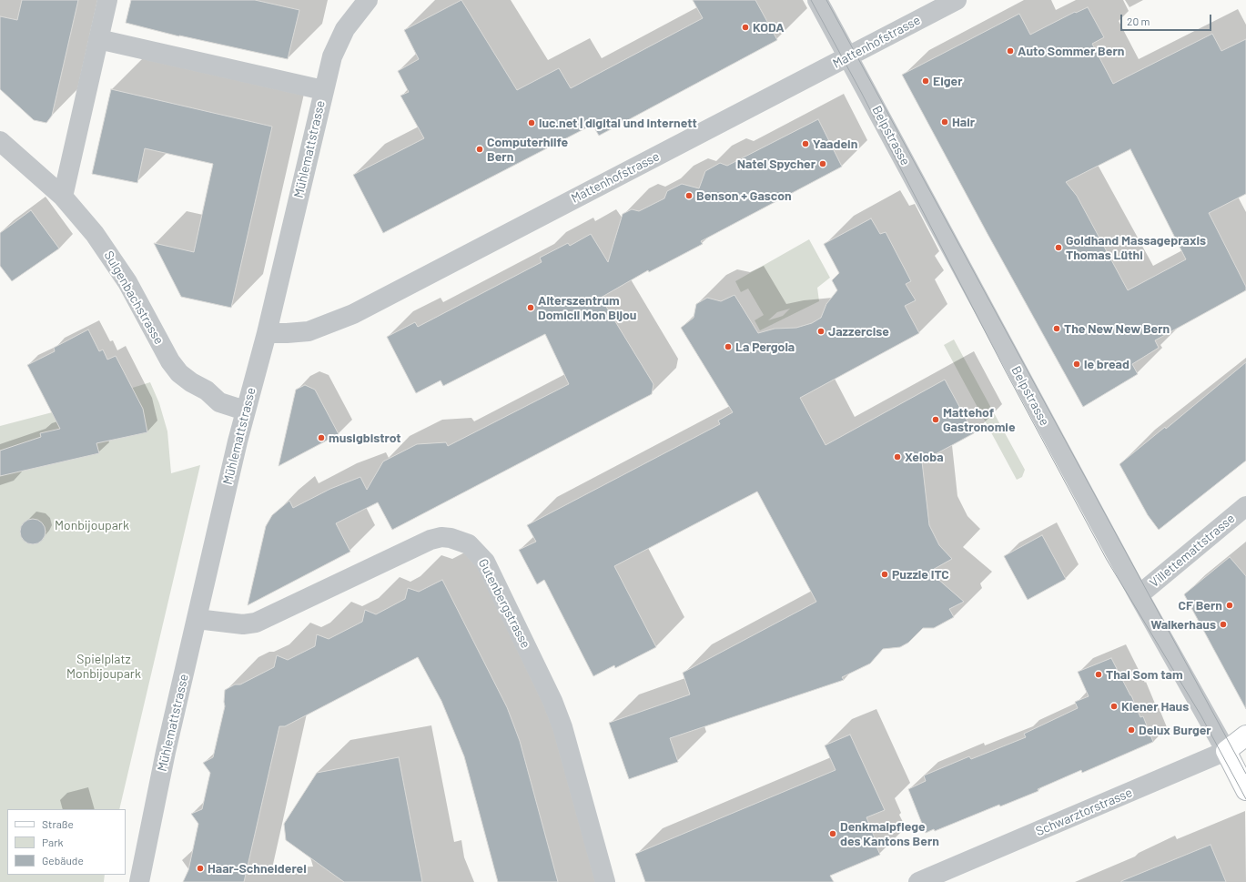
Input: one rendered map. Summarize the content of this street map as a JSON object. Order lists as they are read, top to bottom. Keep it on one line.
{"streets":{"main road":["Belpstrasse","Schwarztorstrasse"],"street":["Mattenhofstrasse","Mühlemattstrasse","Sulgenbachstrasse","Villettemattstrasse","Gutenbergstrasse"]},"crossings":[["Mattenhofstrasse","Belpstrasse"],["Mattenhofstrasse","Mühlemattstrasse"],["Belpstrasse","Villettemattstrasse"],["Belpstrasse","Schwarztorstrasse"],["Mühlemattstrasse","Sulgenbachstrasse"],["Mühlemattstrasse","Gutenbergstrasse"]],"parks":["Monbijoupark","Spielplatz Monbijoupark"],"places":["KODA","Auto Sommer Bern","Eiger","Hair","luc.net | digital und internett","Yaadein","Computerhilfe Bern","Natel Spycher","Benson + Gascon","Goldhand Massagepraxis Thomas Lüthi","Alterszentrum Domicil Mon Bijou","The New New Bern","Jazzercise","La Pergola","le bread","Mattehof Gastronomie","musigbistrot","Xeloba","Puzzle ITC","CF Bern","Walkerhaus","Thai Som tam","Kiener Haus","Delux Burger","Denkmalpflege des Kantons Bern","Haar-Schneiderei"],"legend":["Straße","Park","Gebäude"],"scale_bar":"20 m"}
